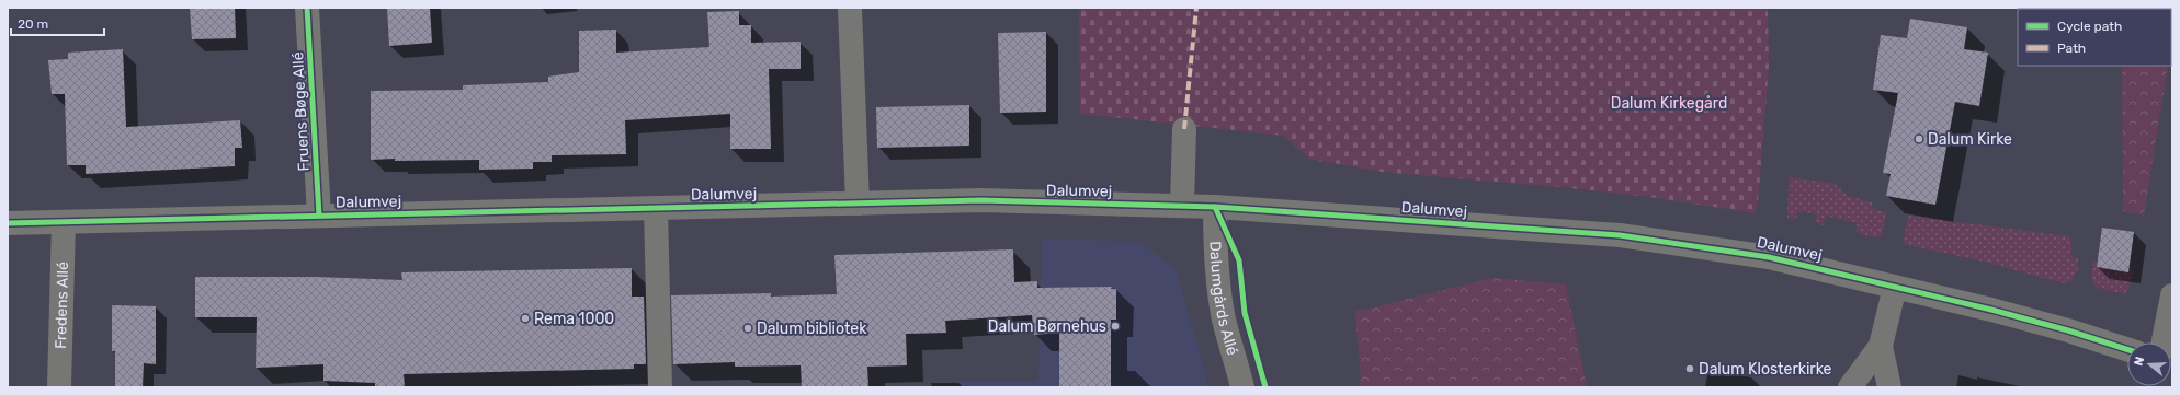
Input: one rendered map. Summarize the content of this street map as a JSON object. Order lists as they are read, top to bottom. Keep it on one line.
{"streets":{"street":["Fruens Bøge Allé","Dalumvej","Dalumgårds Allé","Fredens Allé"]},"crossings":[["Fruens Bøge Allé","Dalumvej"],["Dalumvej","Dalumgårds Allé"],["Dalumvej","Fredens Allé"]],"parks":["Dalum Kirkegård"],"places":["Dalum Kirke","Rema 1000","Dalum Børnehus","Dalum bibliotek","Dalum Klosterkirke"],"legend":["Cycle path","Path"],"scale_bar":"20 m","north":"left"}
